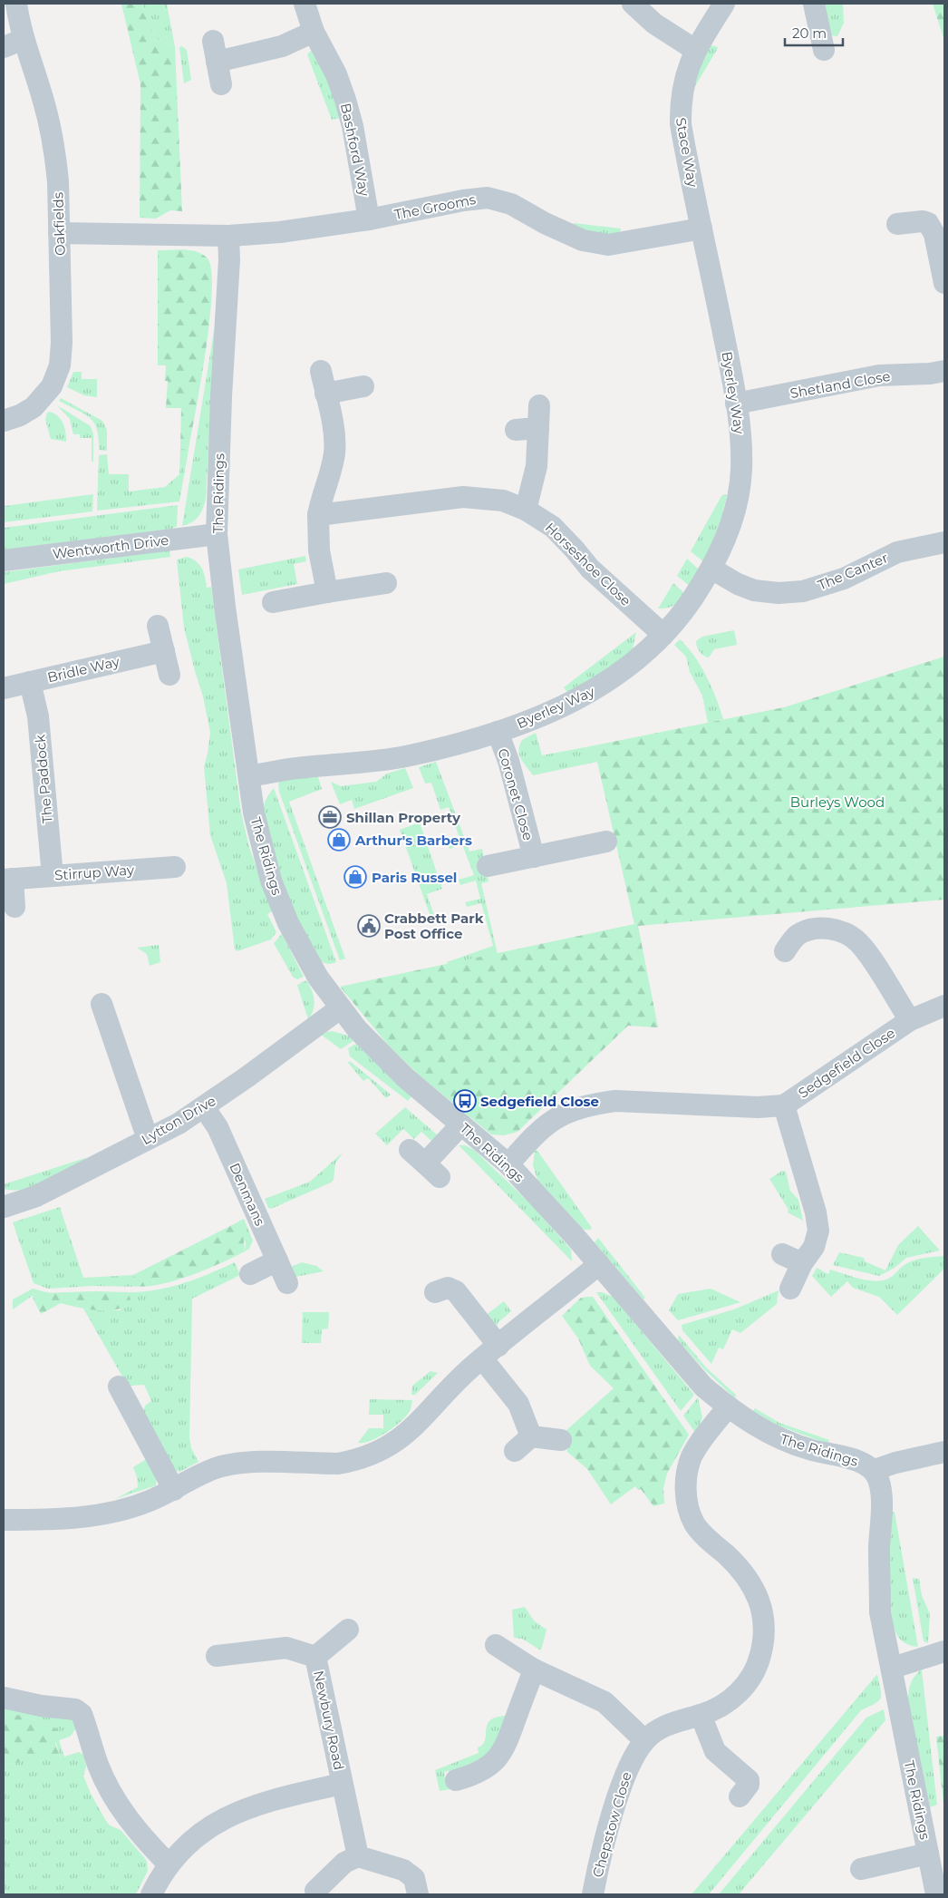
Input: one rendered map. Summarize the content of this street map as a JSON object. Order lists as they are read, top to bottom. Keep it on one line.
{"streets":{"street":["Bashford Way","Stace Way","The Grooms","Oakfields","Shetland Close","Byerley Way","The Ridings","Wentworth Drive","Horseshoe Close","The Canter","Bridle Way","The Paddock","Coronet Close","Stirrup Way","Sedgefield Close","Lytton Drive","Denmans","Newbury Road","Chepstow Close"]},"crossings":[["Bashford Way","The Grooms"],["Stace Way","The Grooms"],["Stace Way","Byerley Way"],["The Grooms","Oakfields"],["The Grooms","Byerley Way"],["The Grooms","The Ridings"],["Shetland Close","Byerley Way"],["Byerley Way","The Ridings"],["Byerley Way","Horseshoe Close"],["Byerley Way","The Canter"],["Byerley Way","Coronet Close"],["The Ridings","Wentworth Drive"],["The Ridings","Sedgefield Close"],["The Ridings","Lytton Drive"],["The Ridings","Chepstow Close"],["Bridle Way","The Paddock"],["The Paddock","Stirrup Way"],["Lytton Drive","Denmans"]],"parks":["Burleys Wood"],"places":{"office":["Shillan Property"],"shop":["Arthur's Barbers","Paris Russel"],"public building":["Crabbett Park Post Office"],"bus stop":["Sedgefield Close"]},"scale_bar":"20 m"}
